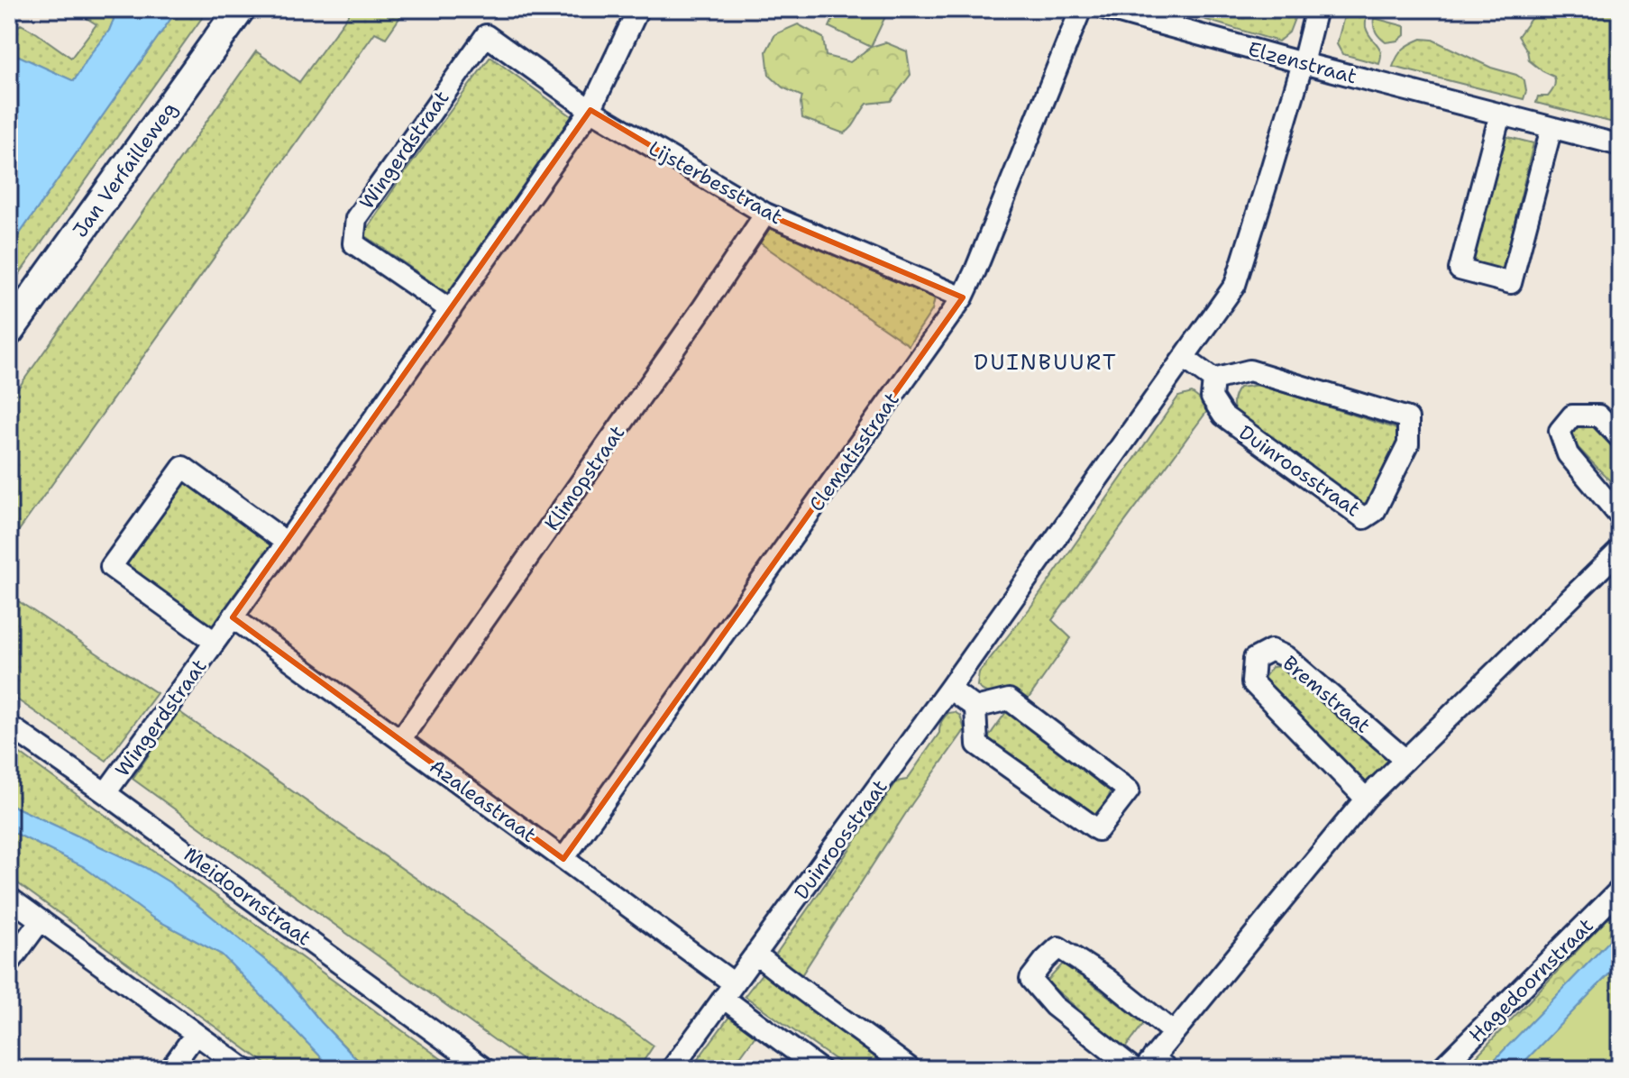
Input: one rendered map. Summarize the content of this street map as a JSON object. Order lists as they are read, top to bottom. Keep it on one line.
{"streets":{"street":["Elzenstraat","Wingerdstraat","Jan Verfailleweg","Lijsterbesstraat","Clematisstraat","Duinroosstraat","Klimopstraat","Bremstraat","Azaleastraat","Meidoornstraat","Hagedoornstraat"]},"crossings":[["Elzenstraat","Duinroosstraat"],["Wingerdstraat","Lijsterbesstraat"],["Wingerdstraat","Azaleastraat"],["Wingerdstraat","Meidoornstraat"],["Lijsterbesstraat","Clematisstraat"],["Lijsterbesstraat","Klimopstraat"],["Clematisstraat","Azaleastraat"],["Duinroosstraat","Azaleastraat"],["Klimopstraat","Azaleastraat"]],"districts":["DUINBUURT"]}
